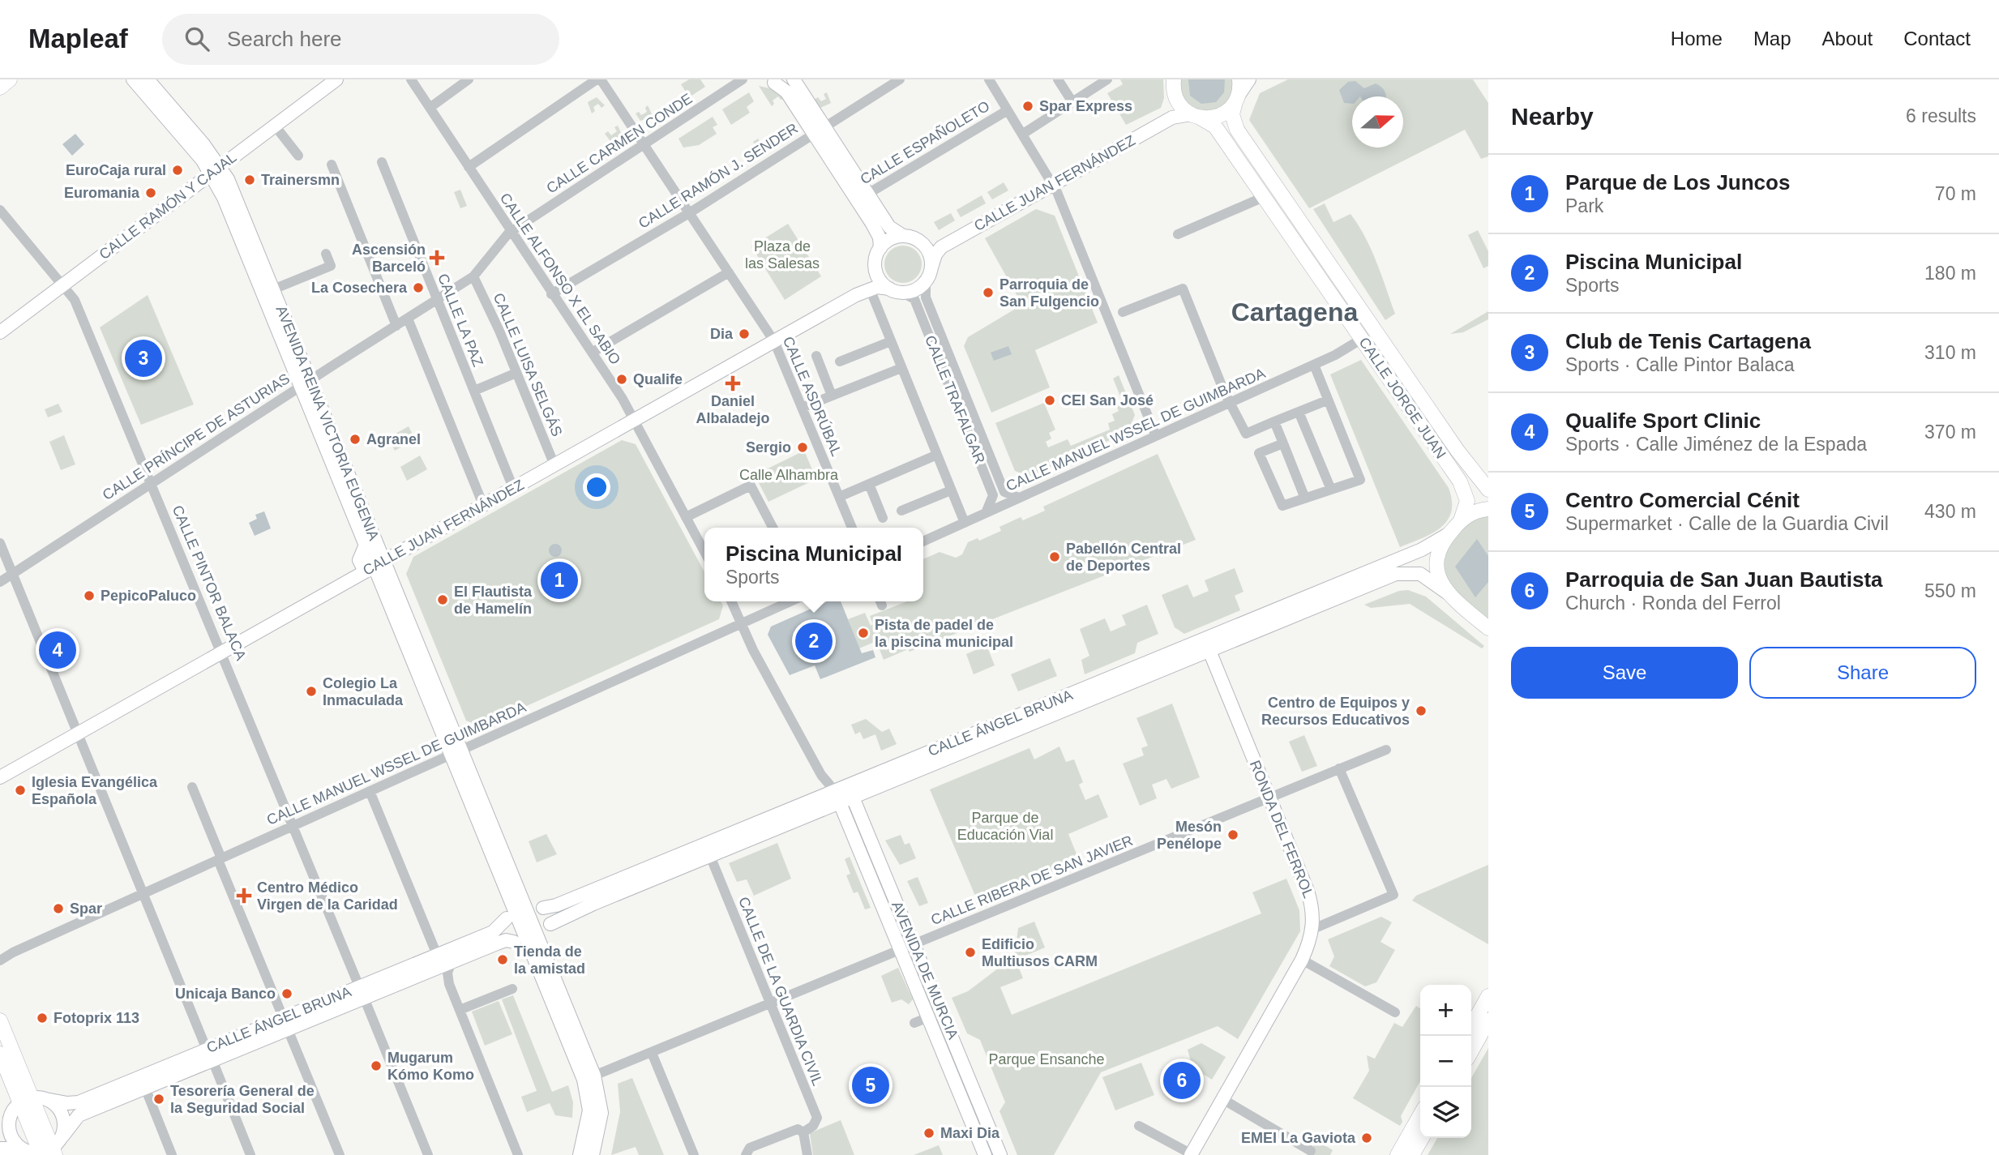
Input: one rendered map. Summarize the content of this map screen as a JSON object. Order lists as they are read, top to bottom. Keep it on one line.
{"streets":{"main road":["CALLE JUAN FERNÁNDEZ","CALLE RAMÓN Y CAJAL","CALLE JORGE JUAN","AVENIDA REINA VICTORIA EUGENIA","CALLE ÁNGEL BRUNA","RONDA DEL FERROL","AVENIDA DE MURCIA"],"street":["CALLE ESPAÑOLETO","CALLE CARMEN CONDE","CALLE RAMÓN J. SENDER","CALLE ALFONSO X EL SABIO","CALLE LA PAZ","CALLE LUISA SELGÁS","CALLE ASDRÚBAL","CALLE TRAFALGAR","CALLE MANUEL WSSEL DE GUIMBARDA","CALLE PRÍNCIPE DE ASTURIAS","CALLE PINTOR BALACA","CALLE RIBERA DE SAN JAVIER","CALLE DE LA GUARDIA CIVIL"]},"crossings":[["CALLE CARMEN CONDE","CALLE ALFONSO X EL SABIO"],["CALLE CARMEN CONDE","CALLE ASDRÚBAL"],["CALLE CARMEN CONDE","CALLE PRÍNCIPE DE ASTURIAS"],["CALLE RAMÓN J. SENDER","CALLE ALFONSO X EL SABIO"],["CALLE RAMÓN J. SENDER","CALLE ASDRÚBAL"],["CALLE JUAN FERNÁNDEZ","CALLE ALFONSO X EL SABIO"],["CALLE JUAN FERNÁNDEZ","CALLE LA PAZ"],["CALLE JUAN FERNÁNDEZ","CALLE LUISA SELGÁS"],["CALLE JUAN FERNÁNDEZ","CALLE ASDRÚBAL"],["CALLE JUAN FERNÁNDEZ","CALLE JORGE JUAN"],["CALLE JUAN FERNÁNDEZ","CALLE TRAFALGAR"],["CALLE JUAN FERNÁNDEZ","AVENIDA REINA VICTORIA EUGENIA"],["CALLE JUAN FERNÁNDEZ","CALLE PINTOR BALACA"],["CALLE RAMÓN Y CAJAL","AVENIDA REINA VICTORIA EUGENIA"],["CALLE RAMÓN Y CAJAL","CALLE PINTOR BALACA"],["CALLE ALFONSO X EL SABIO","CALLE PRÍNCIPE DE ASTURIAS"],["CALLE LA PAZ","CALLE PRÍNCIPE DE ASTURIAS"],["CALLE LUISA SELGÁS","CALLE PRÍNCIPE DE ASTURIAS"],["CALLE JORGE JUAN","CALLE MANUEL WSSEL DE GUIMBARDA"],["CALLE JORGE JUAN","CALLE ÁNGEL BRUNA"],["CALLE TRAFALGAR","CALLE MANUEL WSSEL DE GUIMBARDA"],["AVENIDA REINA VICTORIA EUGENIA","CALLE MANUEL WSSEL DE GUIMBARDA"],["AVENIDA REINA VICTORIA EUGENIA","CALLE PRÍNCIPE DE ASTURIAS"],["AVENIDA REINA VICTORIA EUGENIA","CALLE ÁNGEL BRUNA"],["AVENIDA REINA VICTORIA EUGENIA","CALLE RIBERA DE SAN JAVIER"],["CALLE MANUEL WSSEL DE GUIMBARDA","CALLE PINTOR BALACA"],["CALLE PRÍNCIPE DE ASTURIAS","CALLE PINTOR BALACA"],["CALLE PINTOR BALACA","CALLE ÁNGEL BRUNA"],["CALLE ÁNGEL BRUNA","RONDA DEL FERROL"],["CALLE ÁNGEL BRUNA","AVENIDA DE MURCIA"],["CALLE ÁNGEL BRUNA","CALLE DE LA GUARDIA CIVIL"],["RONDA DEL FERROL","CALLE RIBERA DE SAN JAVIER"],["CALLE RIBERA DE SAN JAVIER","AVENIDA DE MURCIA"],["CALLE RIBERA DE SAN JAVIER","CALLE DE LA GUARDIA CIVIL"]],"districts":["Cartagena"],"parks":["Plaza de las Salesas","Calle Alhambra","Parque de Educación Vial","Parque Ensanche"],"places":{"other":["Spar Express","EuroCaja rural","Trainersmn","Euromania","La Cosechera","Parroquia de San Fulgencio","Dia","Qualife","CEI San José","Agranel","Sergio","Pabellón Central de Deportes","PepicoPaluco","El Flautista de Hamelín","Pista de padel de la piscina municipal","Colegio La Inmaculada","Centro de Equipos y Recursos Educativos","Iglesia Evangélica Española","Mesón Penélope","Spar","Edificio Multiusos CARM","Tienda de la amistad","Unicaja Banco","Fotoprix 113","Mugarum Kómo Komo","Tesorería General de la Seguridad Social","Maxi Dia","EMEI La Gaviota"],"health":["Ascensión Barceló","Daniel Albaladejo","Centro Médico Virgen de la Caridad"]},"north":"right","page":{"header":"Mapleaf","search":"Search here","nav":["Home","Map","About","Contact"],"heading":["Nearby","6 results"],"list":[{"mark":"1","name":"Parque de Los Juncos","note":"Park","value":"70 m"},{"mark":"2","name":"Piscina Municipal","note":"Sports","value":"180 m"},{"mark":"3","name":"Club de Tenis Cartagena","note":"Sports · Calle Pintor Balaca","value":"310 m"},{"mark":"4","name":"Qualife Sport Clinic","note":"Sports · Calle Jiménez de la Espada","value":"370 m"},{"mark":"5","name":"Centro Comercial Cénit","note":"Supermarket · Calle de la Guardia Civil","value":"430 m"},{"mark":"6","name":"Parroquia de San Juan Bautista","note":"Church · Ronda del Ferrol","value":"550 m"}],"pins":["3","1","2","4","6","5"],"popup":["Piscina Municipal","Sports"],"buttons":["Save","Share"],"map_buttons":["+","−"]}}
